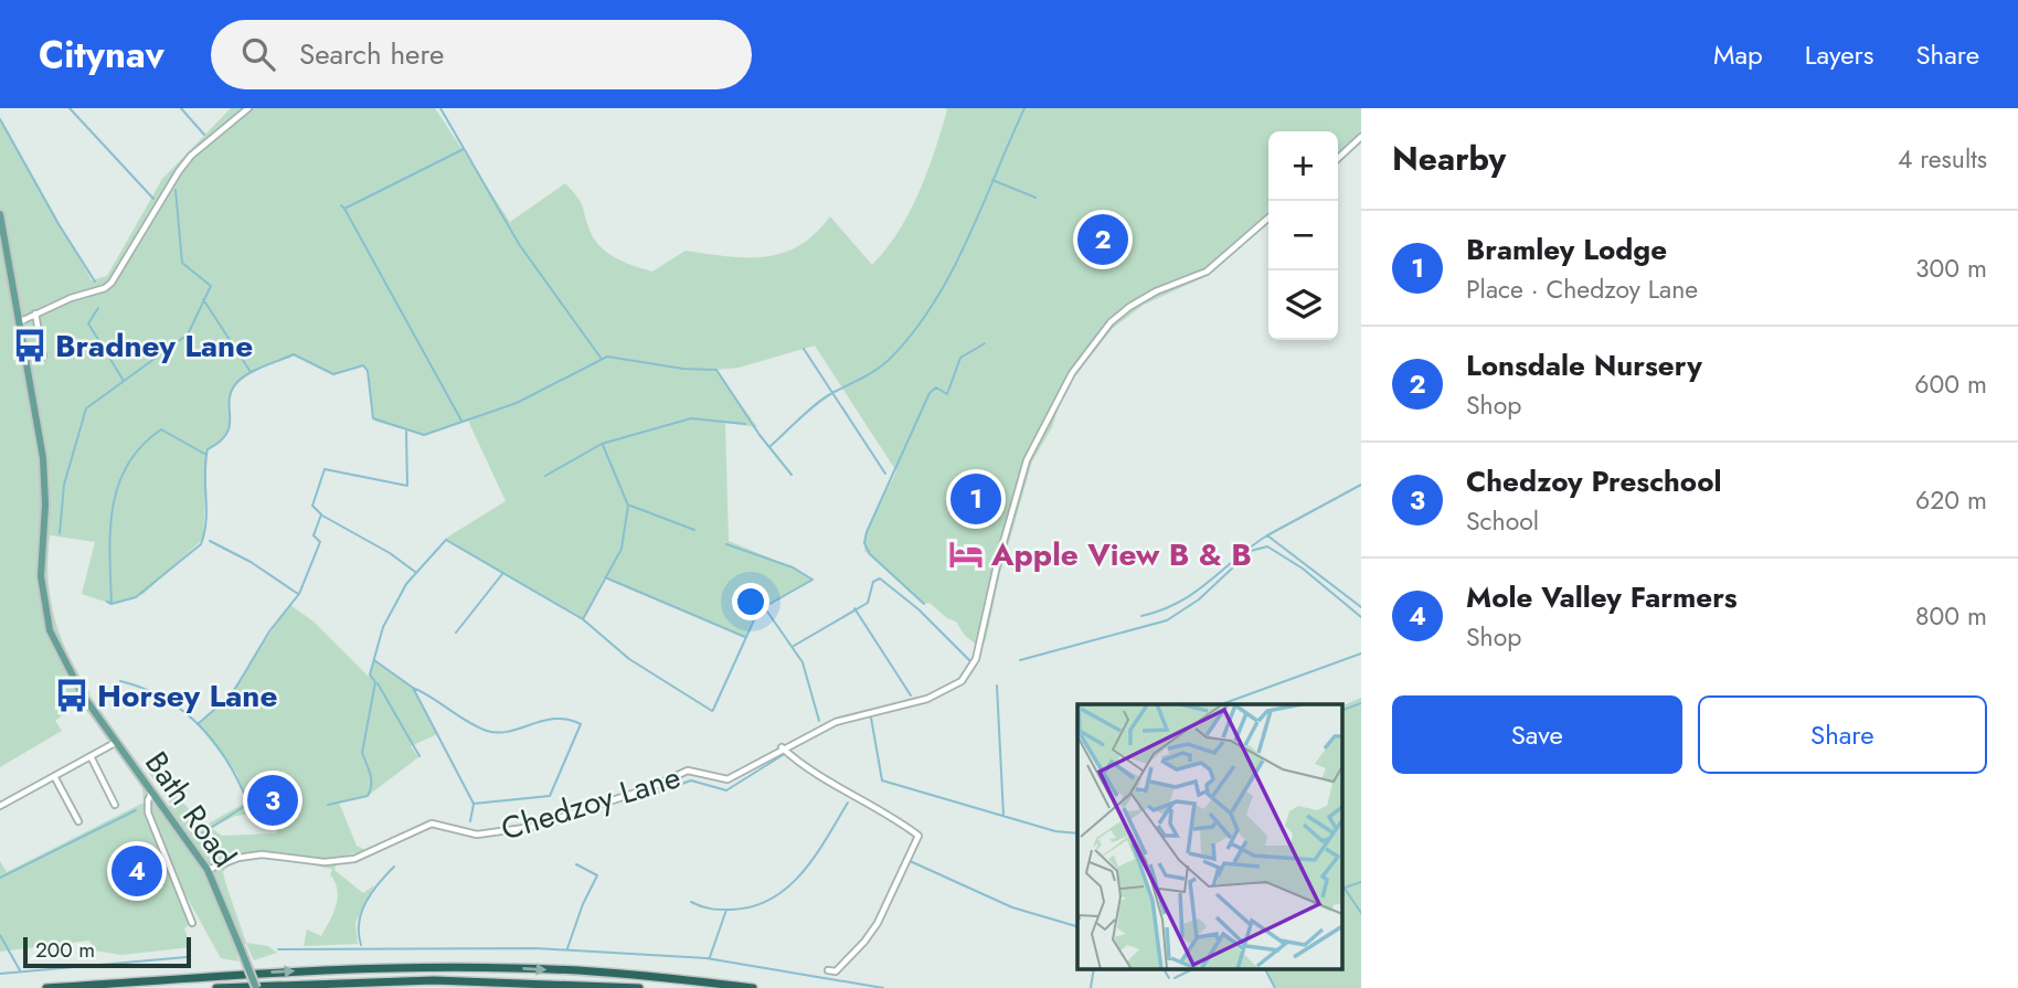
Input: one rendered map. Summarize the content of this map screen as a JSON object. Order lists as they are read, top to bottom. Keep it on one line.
{"streets":{"main road":["Bath Road"],"street":["Chedzoy Lane"]},"crossings":[["Chedzoy Lane","Bath Road"]],"places":{"bus stop":["Bradney Lane","Horsey Lane"],"hotel":["Apple View B & B"]},"scale_bar":"200 m","page":{"header":"Citynav","search":"Search here","nav":["Map","Layers","Share"],"heading":["Nearby","4 results"],"map_buttons":["+","−"],"list":[{"mark":"1","name":"Bramley Lodge","note":"Place · Chedzoy Lane","value":"300 m"},{"mark":"2","name":"Lonsdale Nursery","note":"Shop","value":"600 m"},{"mark":"3","name":"Chedzoy Preschool","note":"School","value":"620 m"},{"mark":"4","name":"Mole Valley Farmers","note":"Shop","value":"800 m"}],"pins":["2","1","3","4"],"buttons":["Save","Share"],"scale":"200 m"}}
